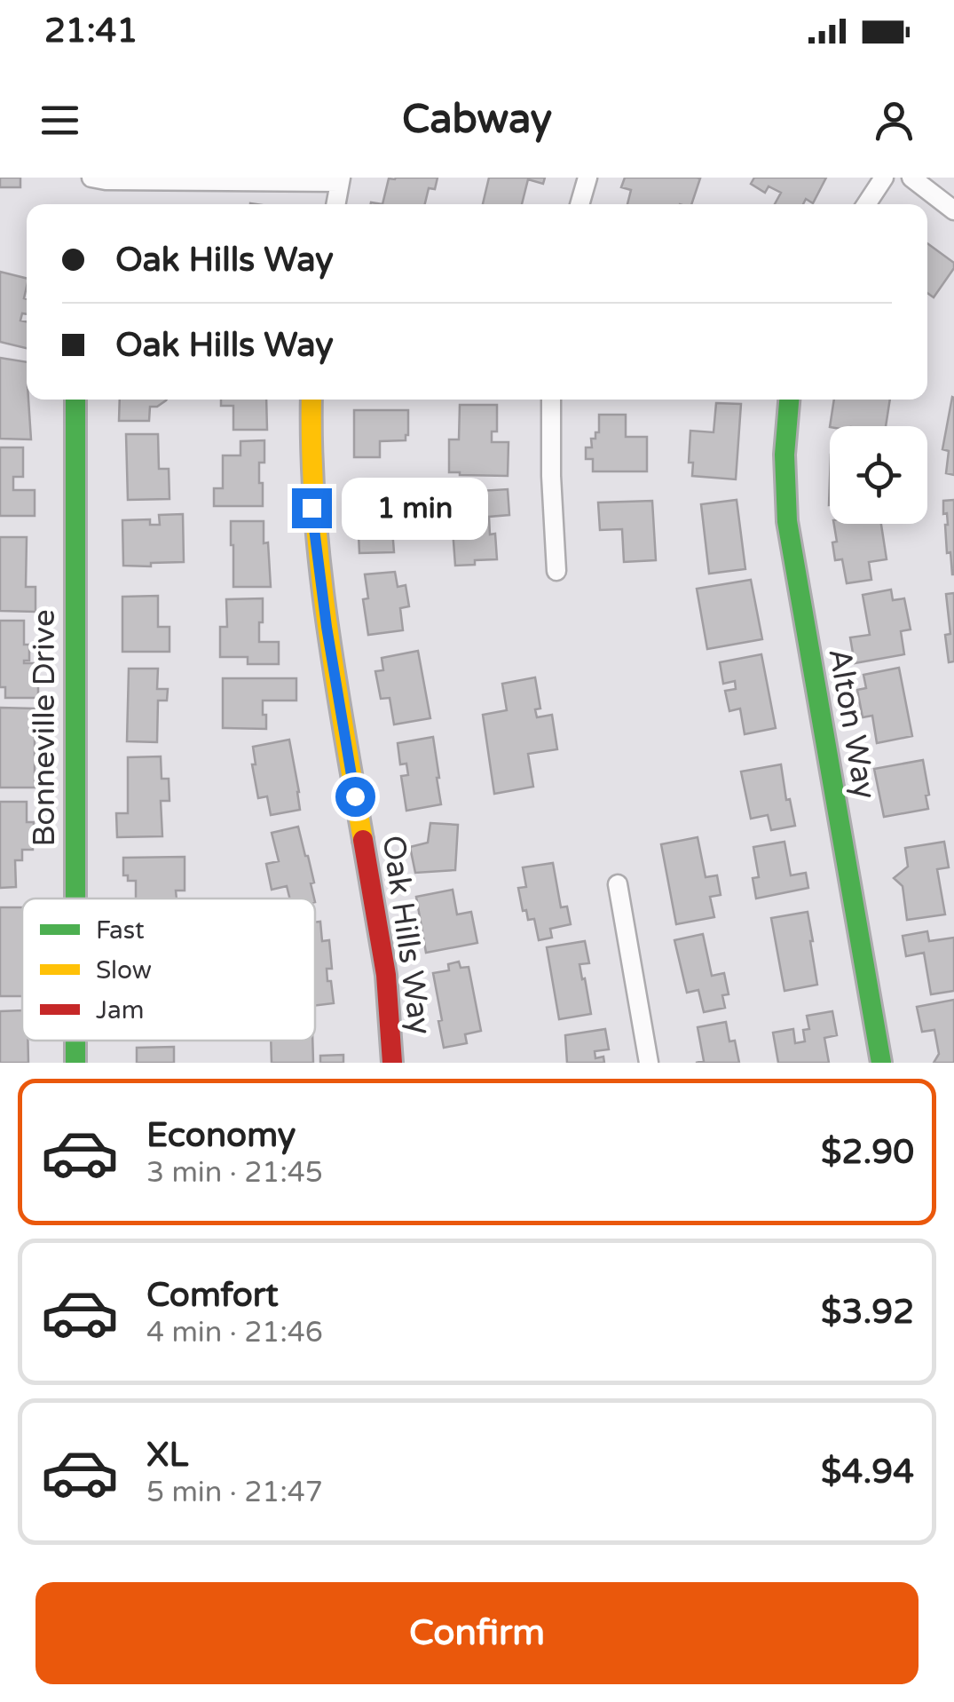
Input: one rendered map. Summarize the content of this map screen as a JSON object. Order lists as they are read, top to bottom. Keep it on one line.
{"streets":{"street":["Alton Way","Bonneville Drive","Oak Hills Way"]},"legend":["Fast","Slow","Jam"],"page":{"status":"21:41","header":"Cabway","banner":["Oak Hills Way","Oak Hills Way"],"bubble":"1 min","list":[{"name":"Economy","note":"3 min · 21:45","value":"$2.90"},{"name":"Comfort","note":"4 min · 21:46","value":"$3.92"},{"name":"XL","note":"5 min · 21:47","value":"$4.94"}],"buttons":"Confirm"}}
